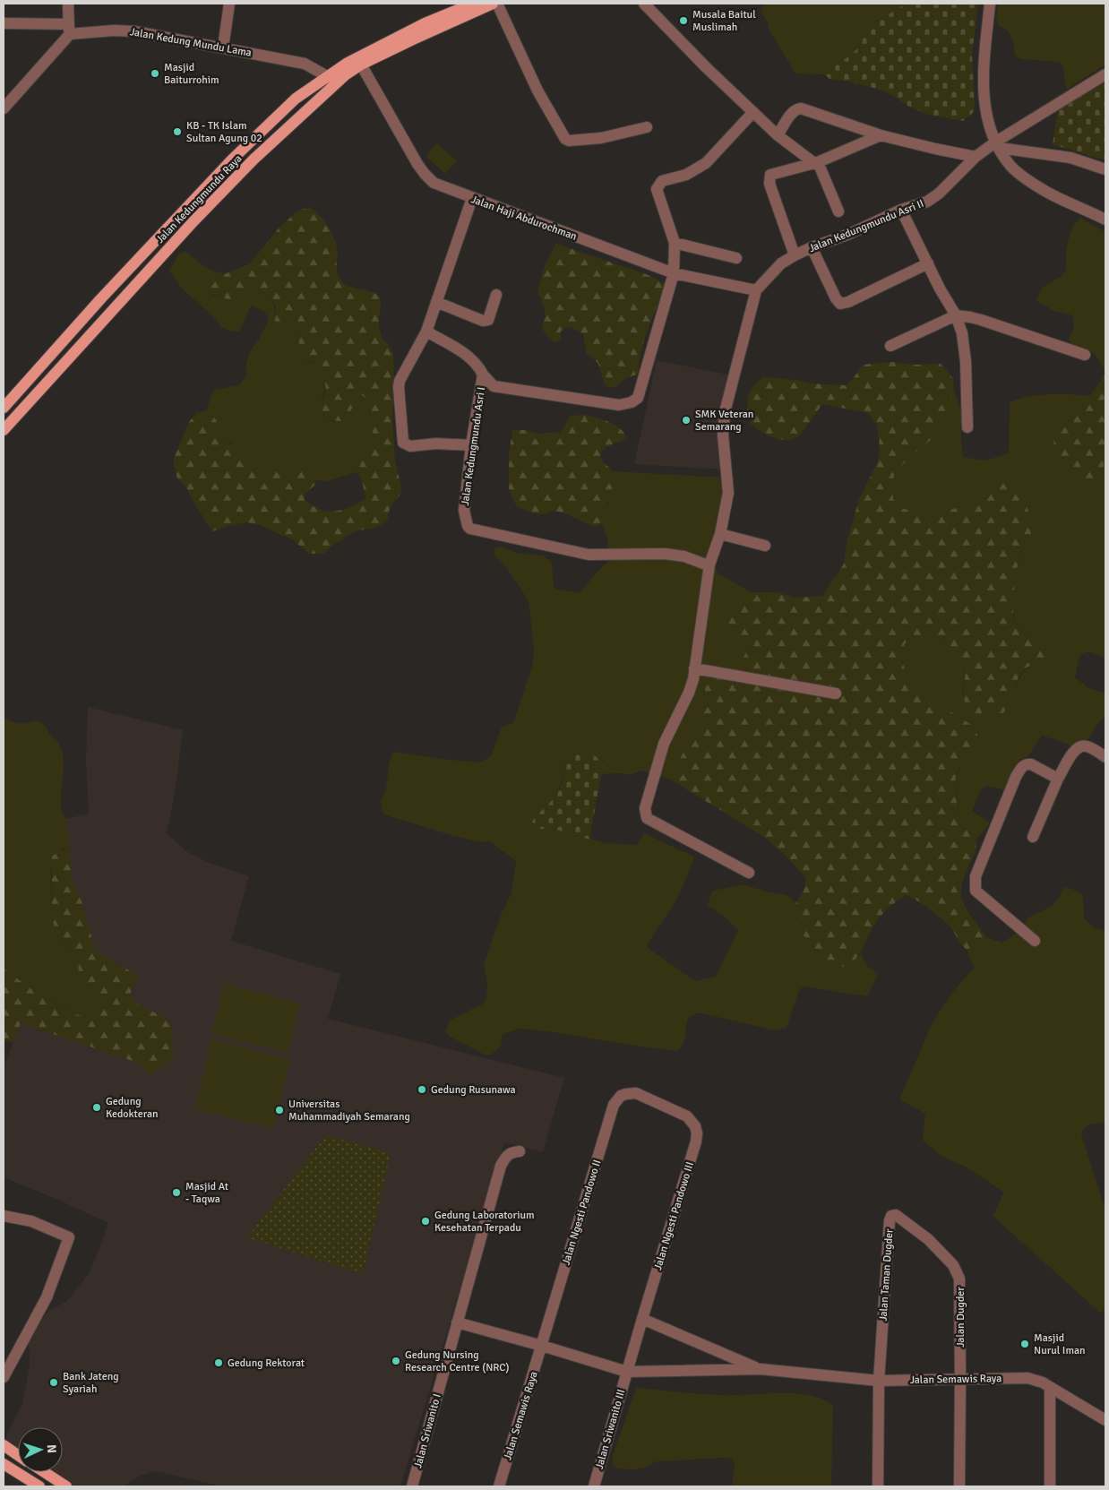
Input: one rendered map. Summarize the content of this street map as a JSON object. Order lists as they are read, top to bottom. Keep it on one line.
{"streets":{"main road":["Jalan Kedungmundu Raya"],"street":["Jalan Kedung Mundu Lama","Jalan Haji Abdurochman","Jalan Kedungmundu Asri II","Jalan Kedungmundu Asri I","Jalan Ngesti Pandowo II","Jalan Ngesti Pandowo III","Jalan Taman Dugder","Jalan Dugder","Jalan Semawis Raya","Jalan Sriwanito III","Jalan Sriwanito I"]},"crossings":[["Jalan Kedung Mundu Lama","Jalan Kedungmundu Raya"],["Jalan Kedungmundu Raya","Jalan Haji Abdurochman"],["Jalan Haji Abdurochman","Jalan Kedungmundu Asri II"],["Jalan Ngesti Pandowo II","Jalan Ngesti Pandowo III"],["Jalan Ngesti Pandowo II","Jalan Semawis Raya"],["Jalan Ngesti Pandowo III","Jalan Semawis Raya"],["Jalan Ngesti Pandowo III","Jalan Sriwanito III"],["Jalan Taman Dugder","Jalan Dugder"],["Jalan Taman Dugder","Jalan Semawis Raya"],["Jalan Dugder","Jalan Semawis Raya"],["Jalan Semawis Raya","Jalan Sriwanito III"],["Jalan Semawis Raya","Jalan Sriwanito I"]],"places":["Musala Baitul Muslimah","Masjid Baiturrohim","KB - TK Islam Sultan Agung 02","SMK Veteran Semarang","Gedung Rusunawa","Gedung Kedokteran","Universitas Muhammadiyah Semarang","Masjid At - Taqwa","Gedung Laboratorium Kesehatan Terpadu","Masjid Nurul Iman","Gedung Nursing Research Centre (NRC)","Gedung Rektorat","Bank Jateng Syariah"],"north":"right"}
